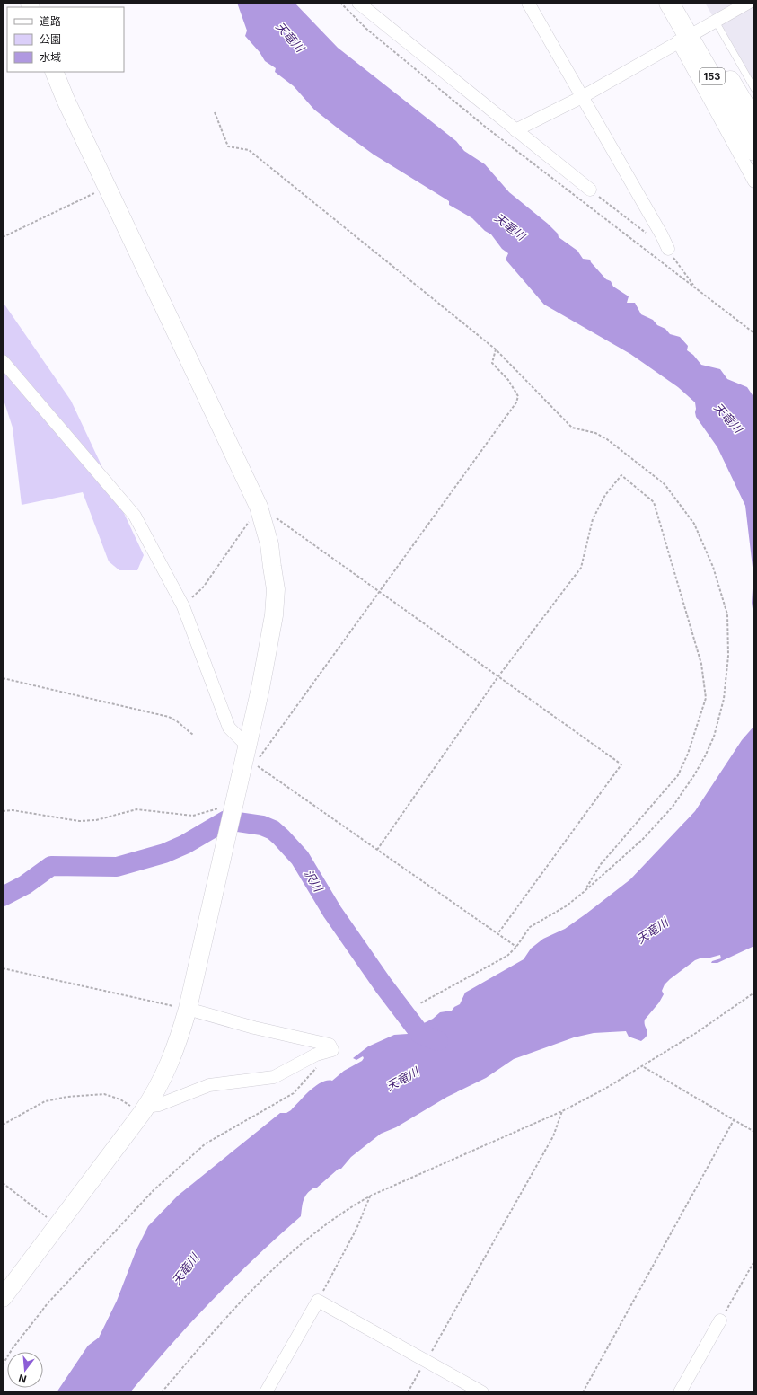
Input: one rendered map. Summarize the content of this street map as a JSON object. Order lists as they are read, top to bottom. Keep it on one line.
{"streets":{"highway":["153"]},"water":["天竜川","沢川"],"legend":["道路","公園","水域"],"north":"bottom"}
